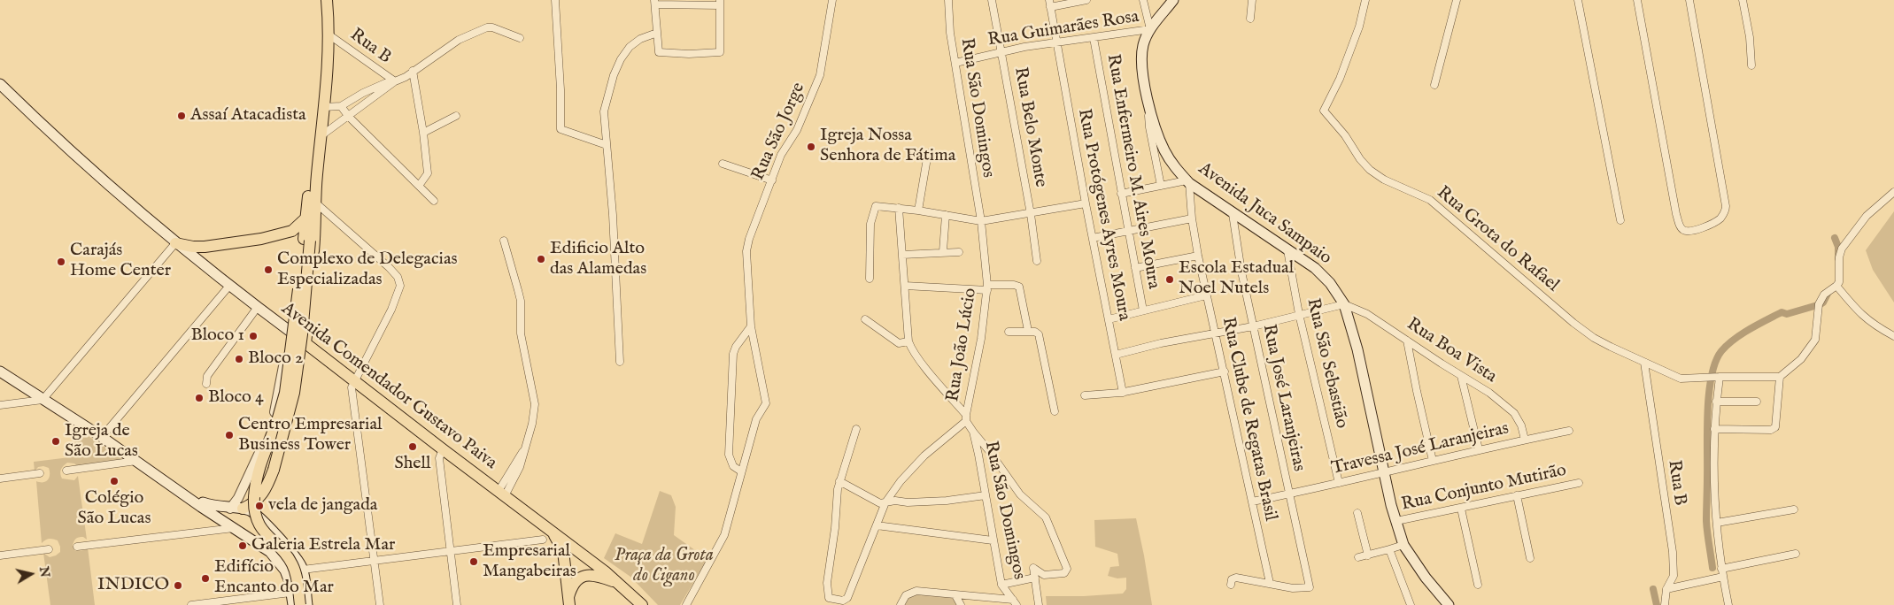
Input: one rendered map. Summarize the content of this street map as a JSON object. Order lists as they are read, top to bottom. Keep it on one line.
{"streets":{"main road":["Avenida Juca Sampaio","Avenida Comendador Gustavo Paiva"],"street":["Rua Guimarães Rosa","Rua B","Rua São Domingos","Rua Belo Monte","Rua São Jorge","Rua Enfermeiro M. Aires Moura","Rua Protógenes Ayres Moura","Rua Grota do Rafael","Rua João Lúcio","Rua Boa Vista","Rua São Sebastião","Rua José Laranjeiras","Rua Clube de Regatas Brasil","Travessa José Laranjeiras","Rua Conjunto Mutirão"]},"crossings":[["Rua Guimarães Rosa","Rua São Domingos"],["Rua Guimarães Rosa","Rua Belo Monte"],["Rua Guimarães Rosa","Rua Enfermeiro M. Aires Moura"],["Rua Guimarães Rosa","Avenida Juca Sampaio"],["Rua Guimarães Rosa","Rua Protógenes Ayres Moura"],["Rua B","Rua Grota do Rafael"],["Rua São Domingos","Rua João Lúcio"],["Avenida Juca Sampaio","Rua Boa Vista"],["Avenida Juca Sampaio","Rua São Sebastião"],["Avenida Juca Sampaio","Rua José Laranjeiras"],["Avenida Juca Sampaio","Rua Clube de Regatas Brasil"],["Avenida Juca Sampaio","Travessa José Laranjeiras"],["Avenida Juca Sampaio","Rua Conjunto Mutirão"],["Rua Boa Vista","Travessa José Laranjeiras"],["Rua São Sebastião","Travessa José Laranjeiras"],["Rua José Laranjeiras","Rua Clube de Regatas Brasil"],["Rua José Laranjeiras","Travessa José Laranjeiras"],["Rua Clube de Regatas Brasil","Travessa José Laranjeiras"]],"parks":["Praça da Grota do Cigano"],"places":["Assaí Atacadista","Igreja Nossa Senhora de Fátima","Edificio Alto das Alamedas","Carajás Home Center","Complexo de Delegacias Especializadas","Escola Estadual Noel Nutels","Bloco 1","Bloco 2","Bloco 4","Centro Empresarial Business Tower","Igreja de São Lucas","Shell","Colégio São Lucas","vela de jangada","Galeria Estrela Mar","Empresarial Mangabeiras","Edifício Encanto do Mar","INDICO"],"north":"right"}
